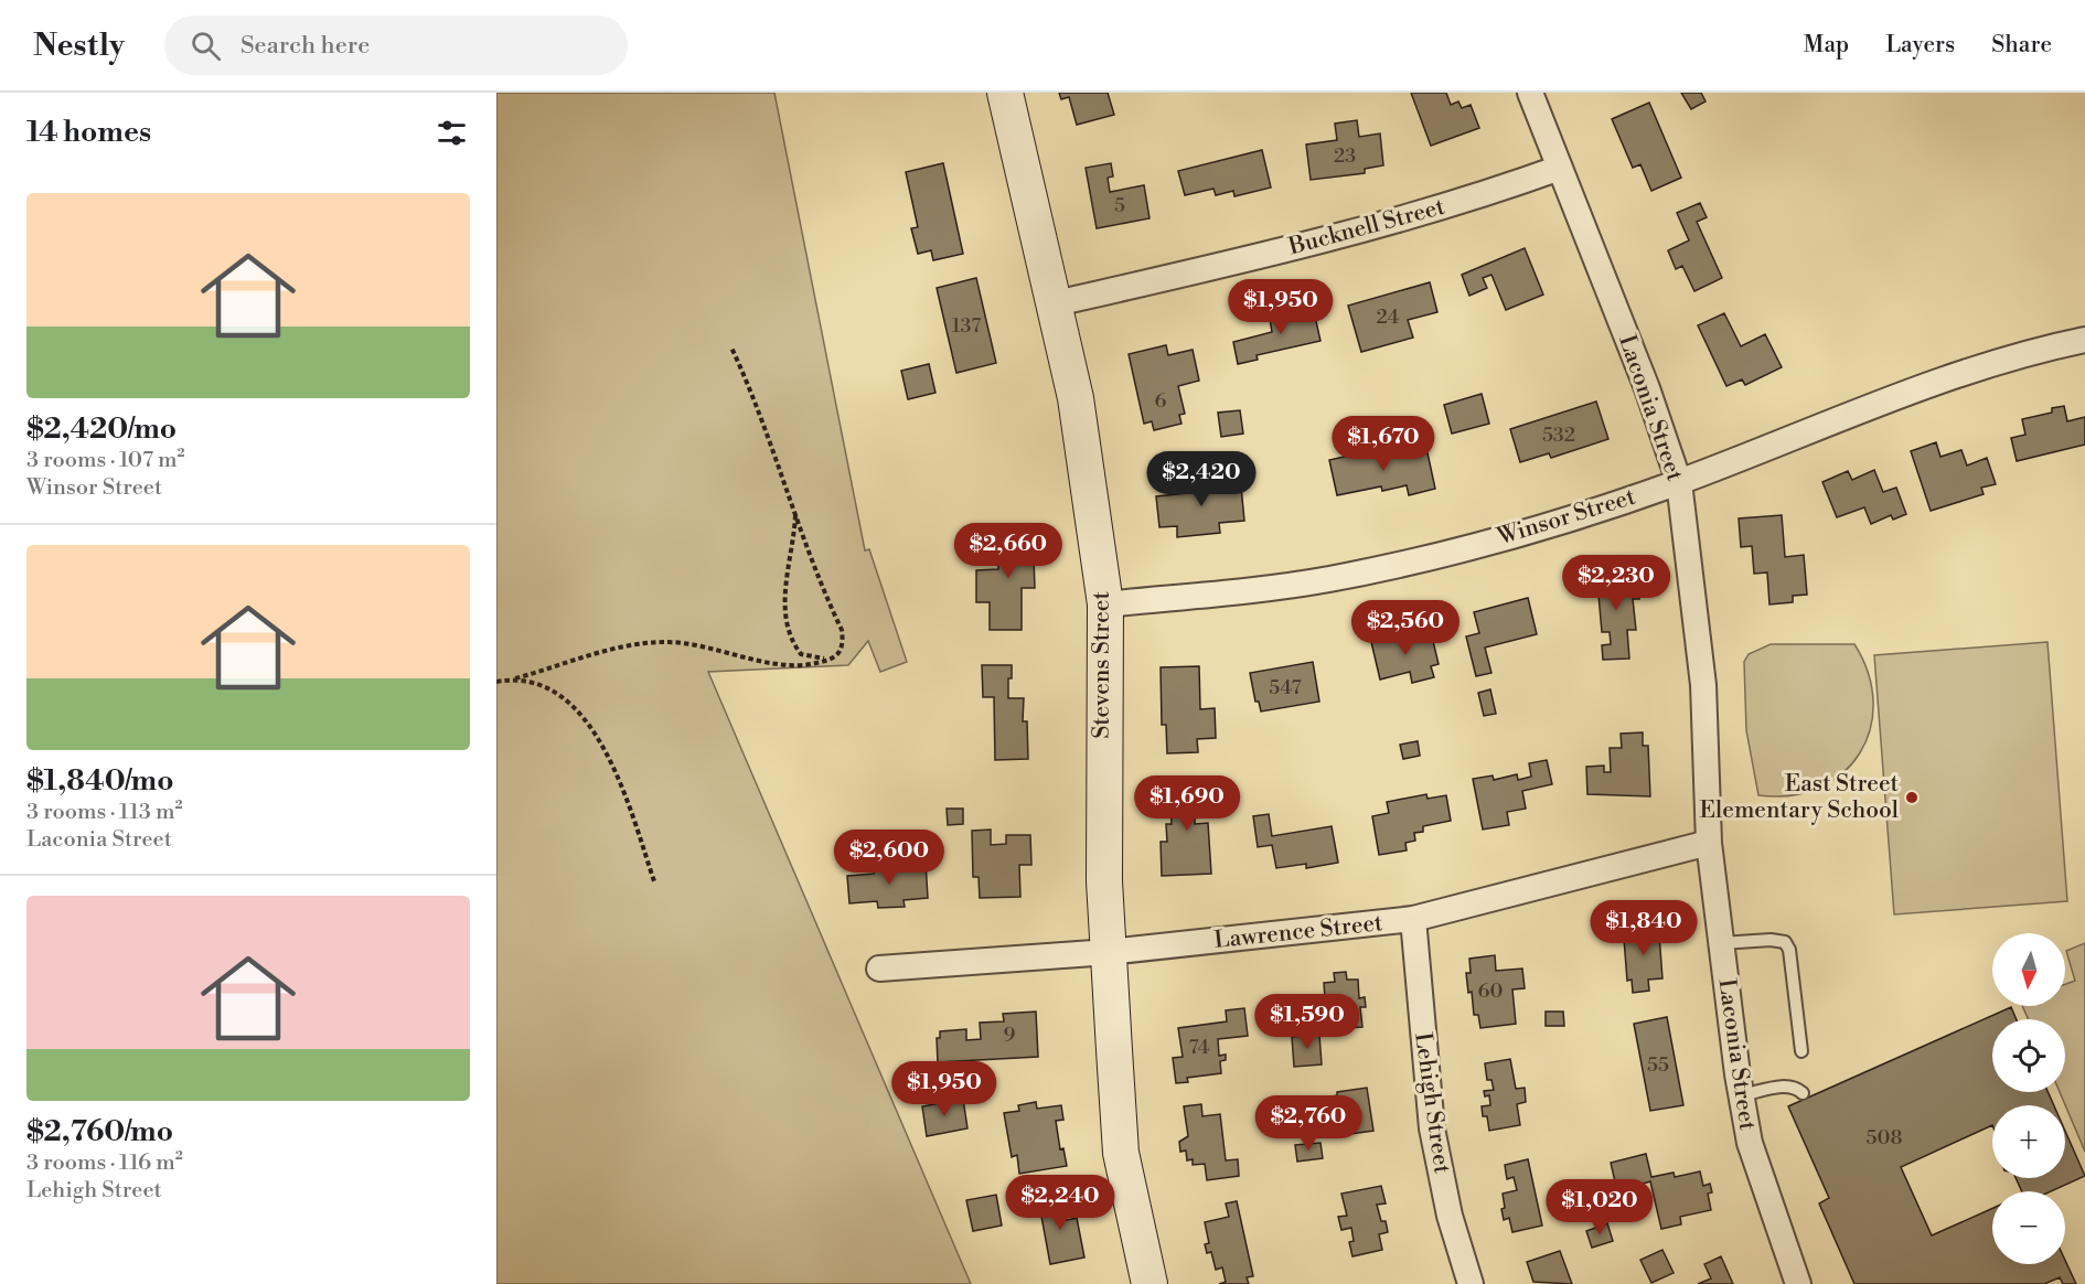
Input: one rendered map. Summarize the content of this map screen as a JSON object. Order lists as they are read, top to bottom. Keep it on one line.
{"streets":{"street":["Bucknell Street","Laconia Street","Winsor Street","Stevens Street","Lawrence Street","Lehigh Street"]},"crossings":[["Bucknell Street","Laconia Street"],["Bucknell Street","Stevens Street"],["Laconia Street","Winsor Street"],["Laconia Street","Lawrence Street"],["Winsor Street","Stevens Street"],["Stevens Street","Lawrence Street"],["Lawrence Street","Lehigh Street"]],"places":["East Street Elementary School"],"house_numbers":["23","5","24","137","6","532","547","60","9","74","55","508"],"north":"bottom","page":{"header":"Nestly","search":"Search here","nav":["Map","Layers","Share"],"heading":"14 homes","list":[{"name":"$2,420/mo","note":"3 rooms · 107 m² · Winsor Street"},{"name":"$1,840/mo","note":"3 rooms · 113 m² · Laconia Street"},{"name":"$2,760/mo","note":"3 rooms · 116 m² · Lehigh Street"}],"price":["$1,950","$1,670","$2,420","$2,660","$2,230","$2,560","$1,690","$2,600","$1,840","$1,590","$1,950","$2,760","$2,240","$1,020"],"map_buttons":["+","−"]}}
